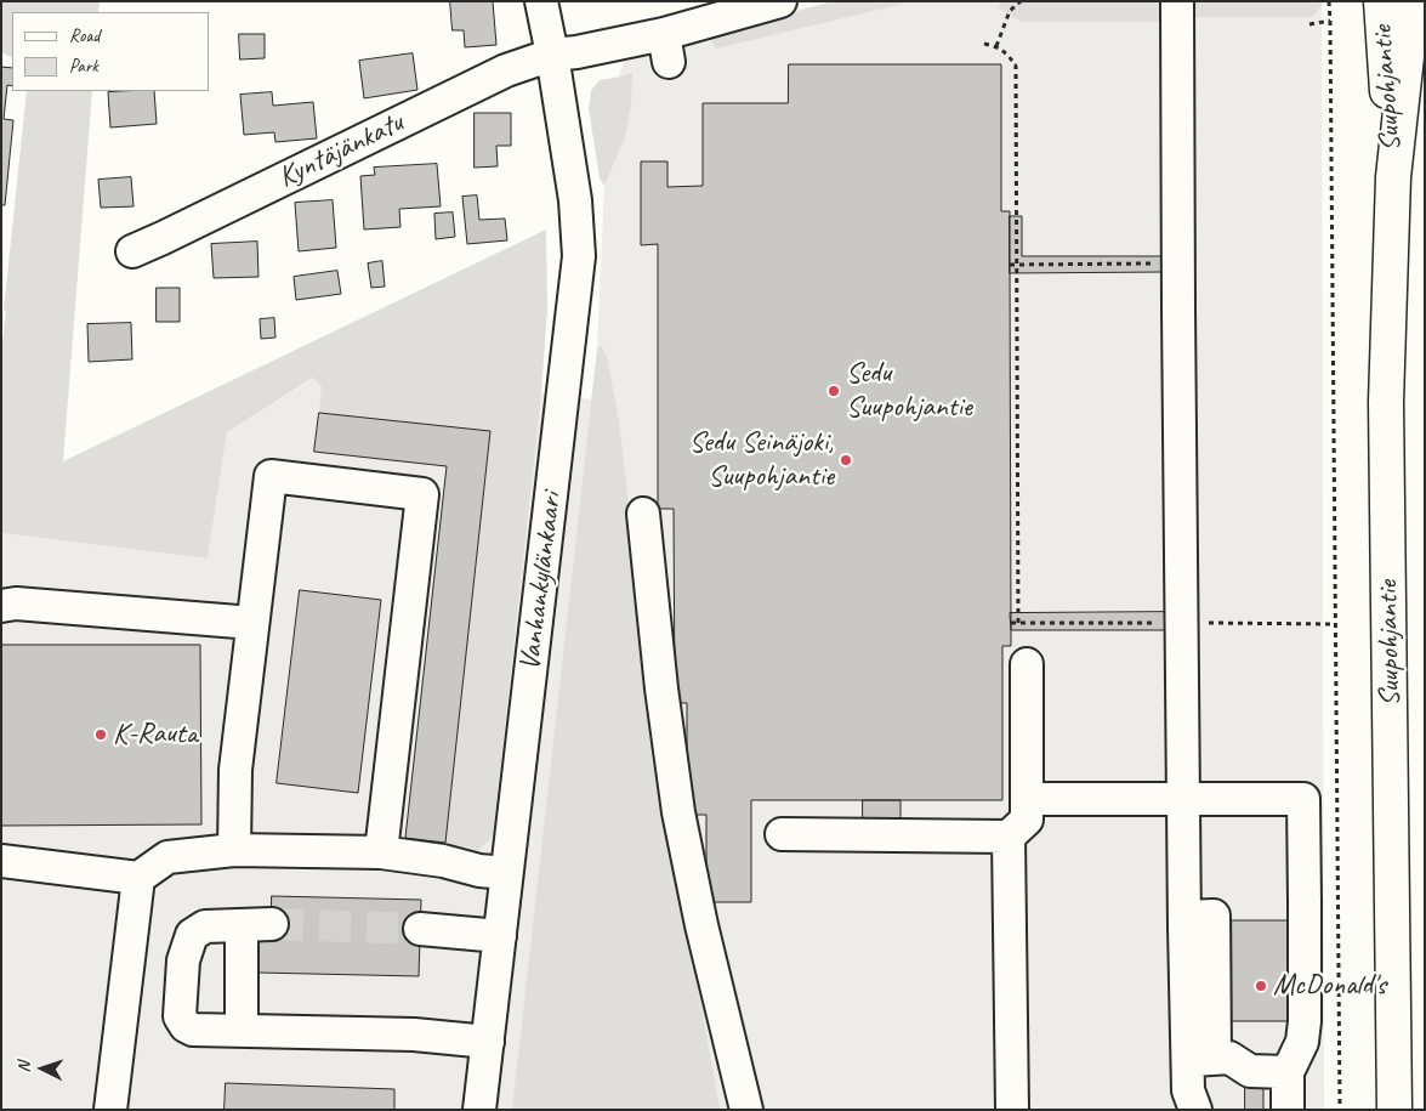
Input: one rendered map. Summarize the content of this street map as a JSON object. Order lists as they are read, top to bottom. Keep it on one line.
{"streets":{"main road":["Suupohjantie"],"street":["Kyntäjänkatu","Vanhankylänkaari"]},"crossings":[["Kyntäjänkatu","Vanhankylänkaari"]],"places":["Sedu Suupohjantie","Sedu Seinäjoki, Suupohjantie","K-Rauta","McDonald's"],"legend":["Road","Park"],"north":"left"}
